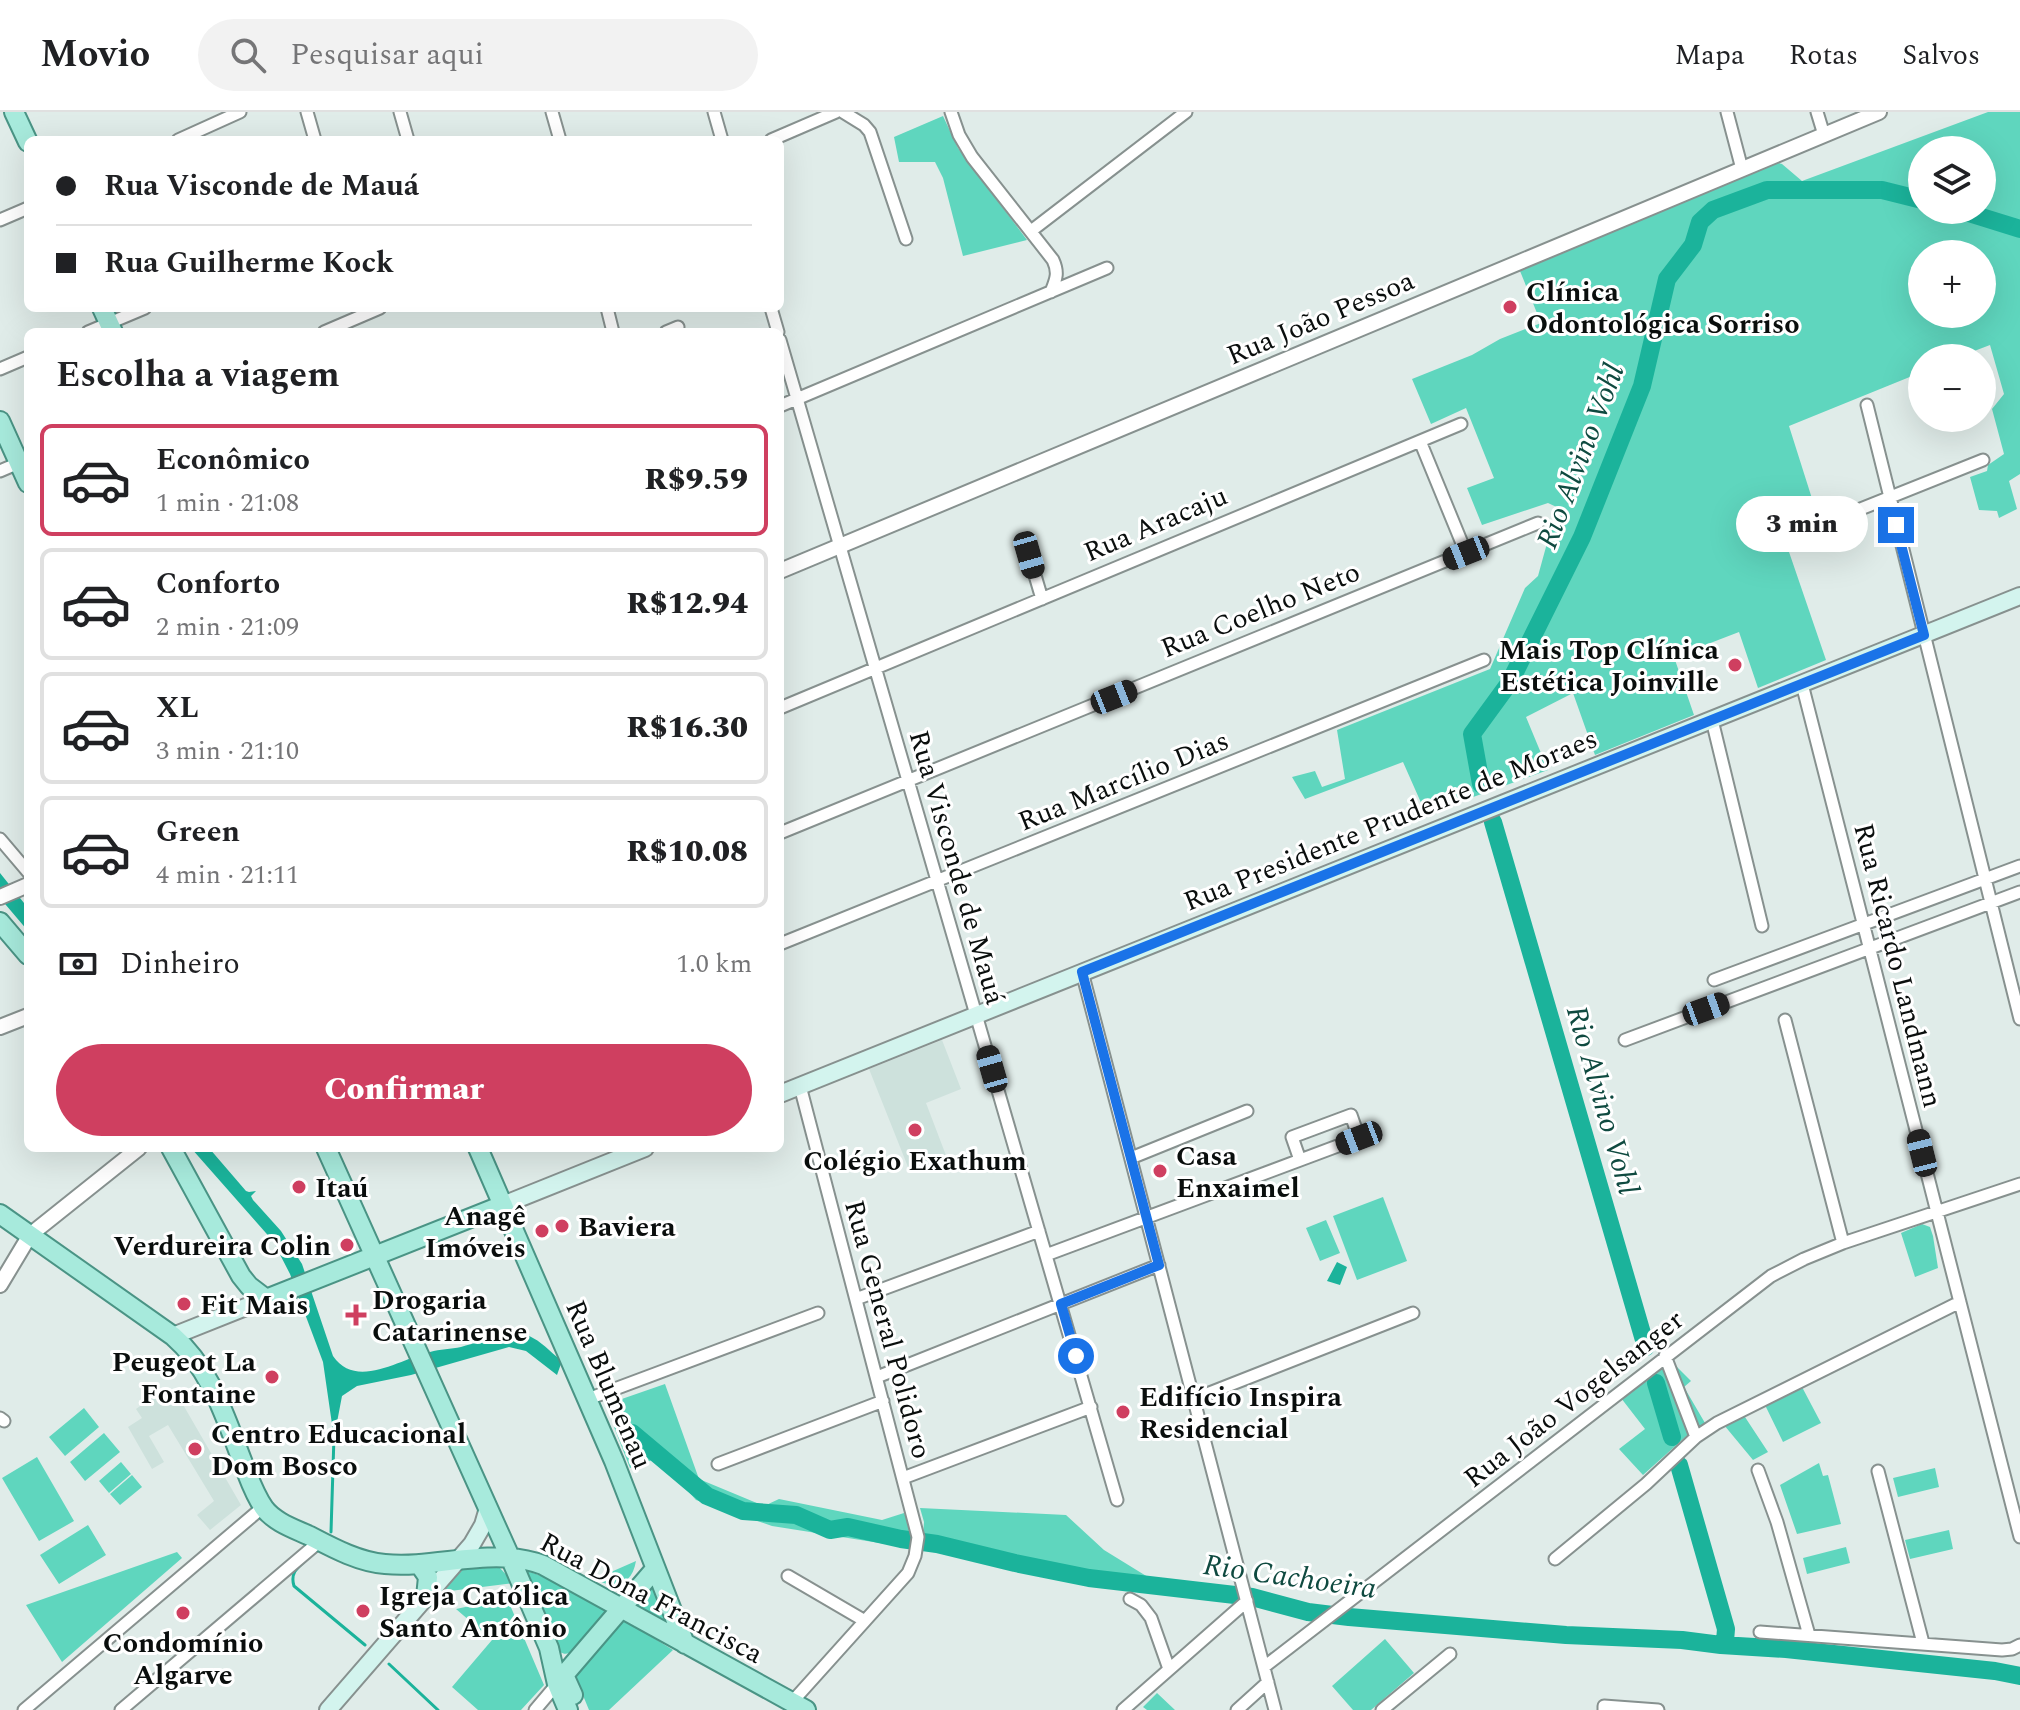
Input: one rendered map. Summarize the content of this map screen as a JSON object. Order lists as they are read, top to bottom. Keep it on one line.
{"streets":{"main road":["Rua Presidente Prudente de Moraes","Rua Blumenau","Rua Dona Francisca"],"street":["Rua João Pessoa","Rua Aracaju","Rua Coelho Neto","Rua Marcílio Dias","Rua Visconde de Mauá","Rua Ricardo Landmann","Rua General Polidoro","Rua João Vogelsanger"]},"crossings":[["Rua João Pessoa","Rua Visconde de Mauá"],["Rua Aracaju","Rua Visconde de Mauá"],["Rua Coelho Neto","Rua Visconde de Mauá"],["Rua Marcílio Dias","Rua Visconde de Mauá"],["Rua Presidente Prudente de Moraes","Rua Visconde de Mauá"],["Rua Presidente Prudente de Moraes","Rua Ricardo Landmann"],["Rua Presidente Prudente de Moraes","Rua General Polidoro"],["Rua Ricardo Landmann","Rua João Vogelsanger"],["Rua Blumenau","Rua Dona Francisca"]],"water":["Rio Alvino Vohl","Rio Cachoeira"],"places":{"other":["Clínica Odontológica Sorriso","Mais Top Clínica Estética Joinville","Colégio Exathum","Casa Enxaimel","Itaú","Baviera","Anagê Imóveis","Verdureira Colin","Fit Mais","Peugeot La Fontaine","Edifício Inspira Residencial","Centro Educacional Dom Bosco","Igreja Católica Santo Antônio","Condomínio Algarve"],"health":["Drogaria Catarinense"]},"page":{"header":"Movio","search":"Pesquisar aqui","nav":["Mapa","Rotas","Salvos"],"map_buttons":["+","−"],"banner":["Rua Visconde de Mauá","Rua Guilherme Kock"],"heading":"Escolha a viagem","list":[{"name":"Econômico","note":"1 min · 21:08","value":"R$9.59"},{"name":"Conforto","note":"2 min · 21:09","value":"R$12.94"},{"name":"XL","note":"3 min · 21:10","value":"R$16.30"},{"name":"Green","note":"4 min · 21:11","value":"R$10.08"}],"bubble":"3 min","pay":["Dinheiro","1.0 km"],"buttons":"Confirmar"}}
